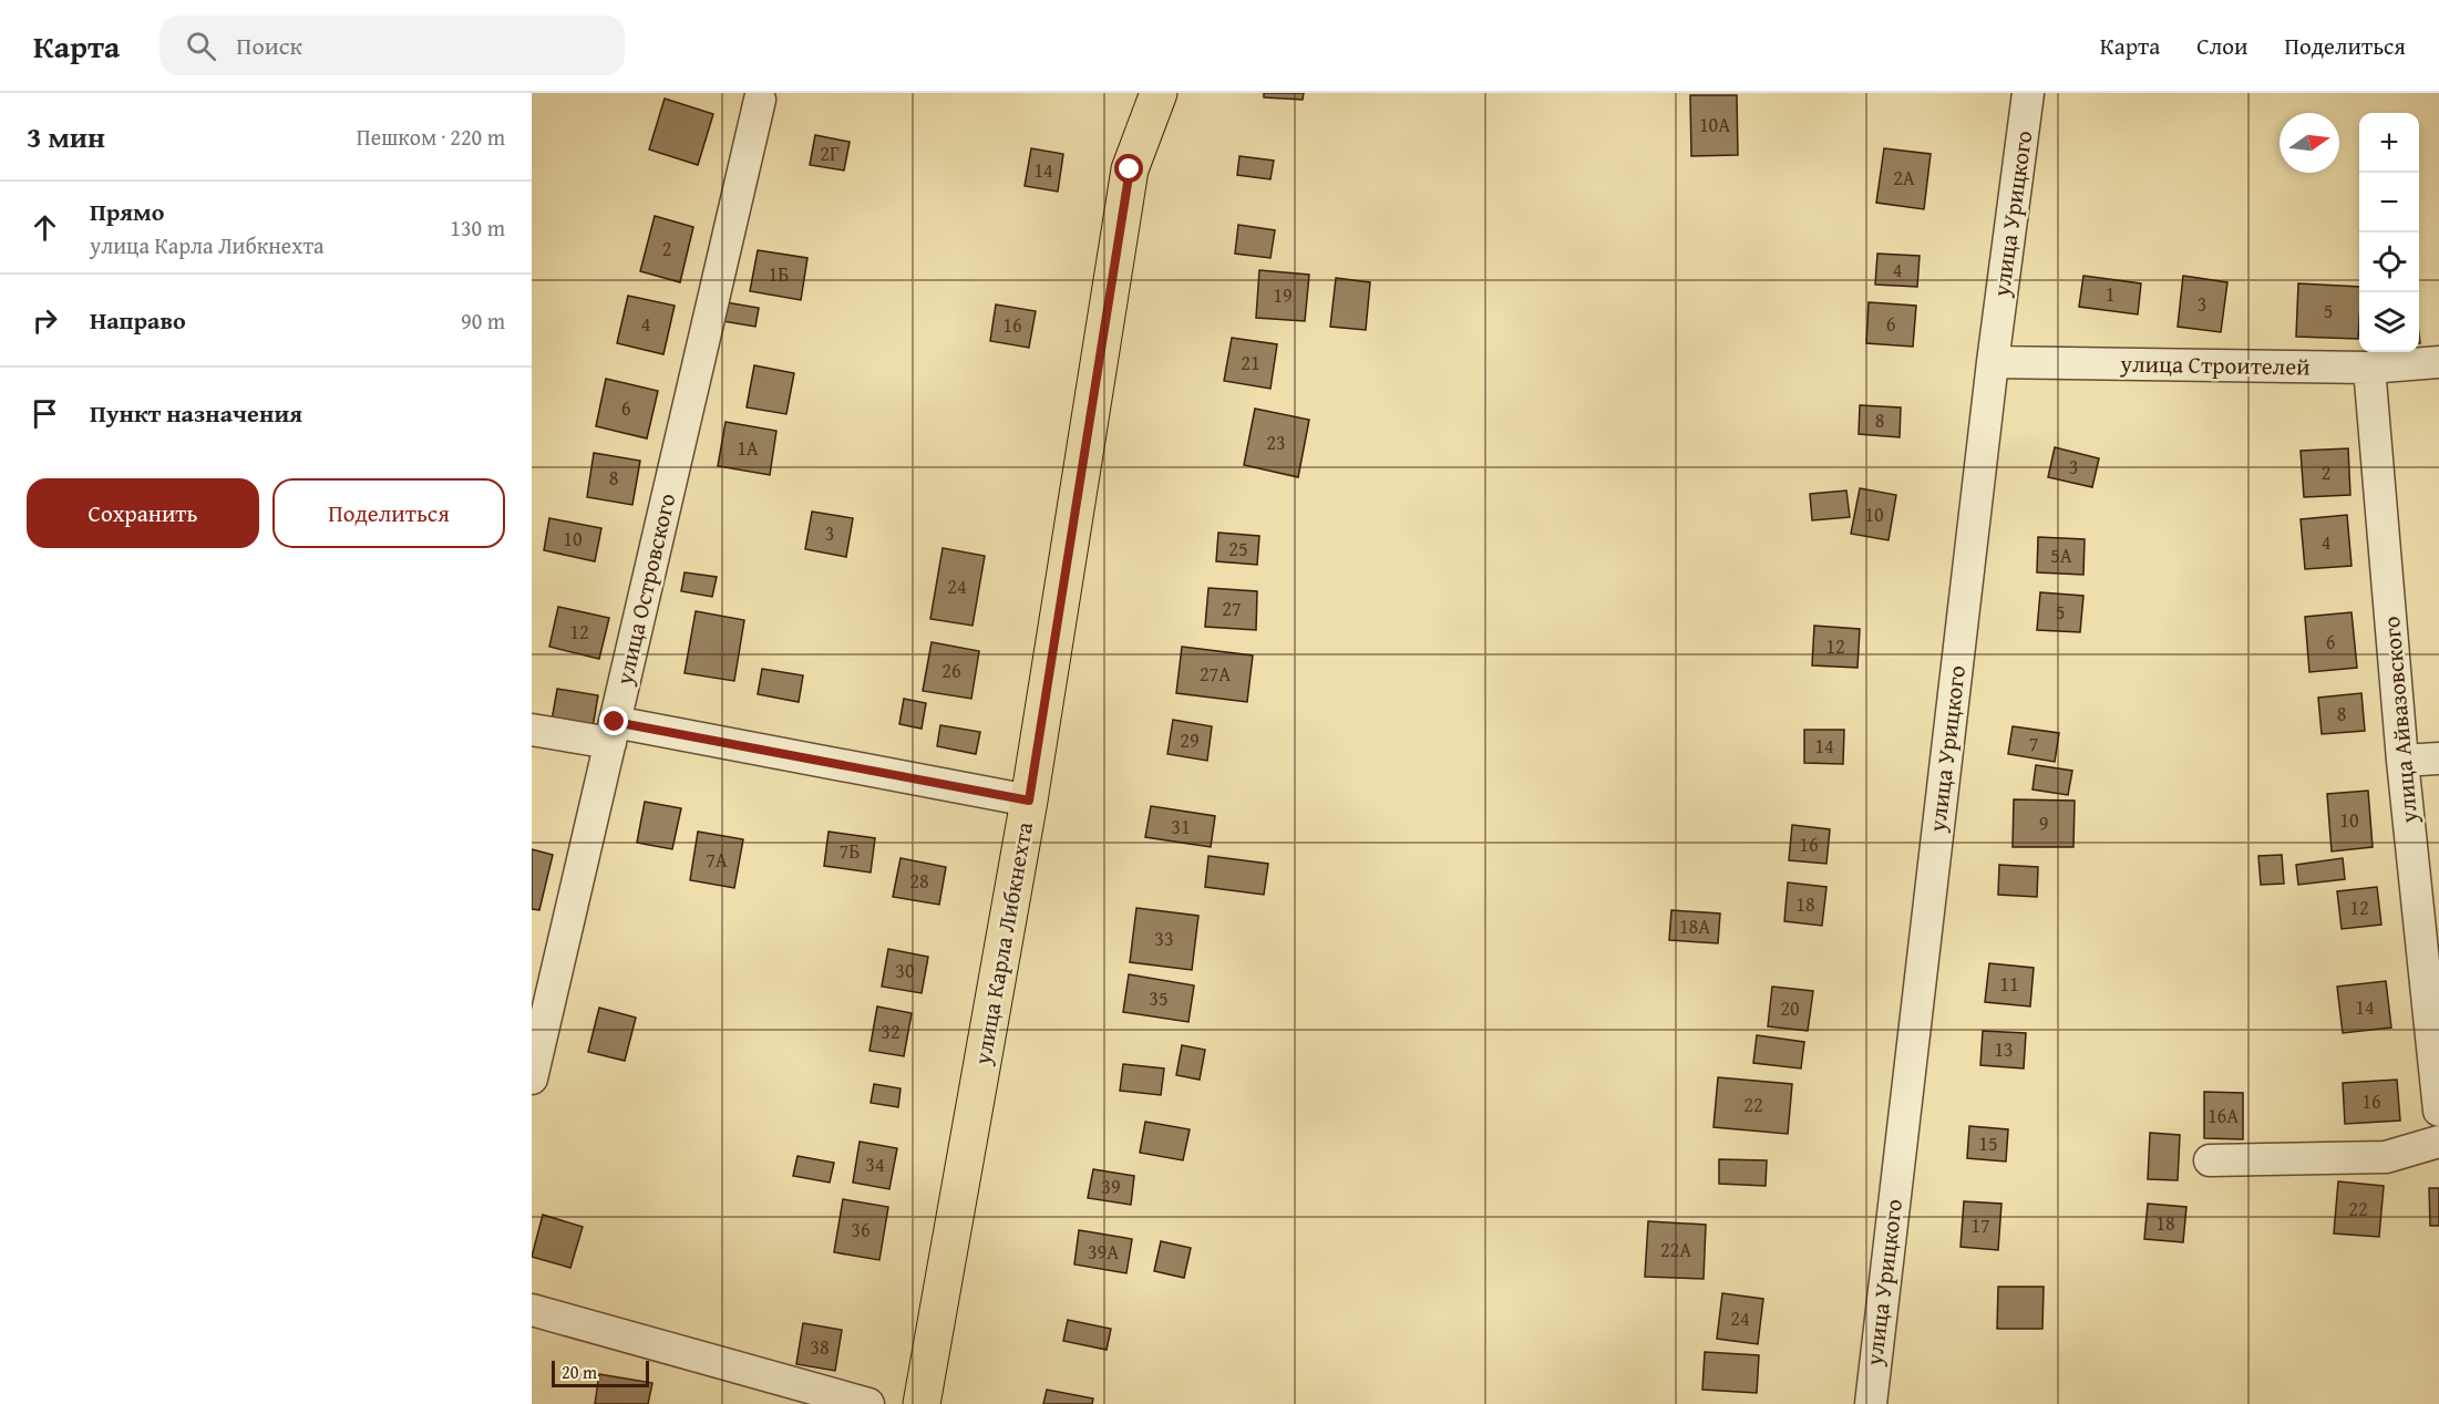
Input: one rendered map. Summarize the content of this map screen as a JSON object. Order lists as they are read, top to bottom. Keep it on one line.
{"streets":{"main road":["улица Карла Либкнехта"],"street":["улица Урицкого","улица Строителей","улица Островского","улица Айвазовского"]},"crossings":[["улица Урицкого","улица Строителей"],["улица Строителей","улица Айвазовского"]],"house_numbers":["10А","2Г","14","2А","2","4","1Б","1","19","3","5","4","6","16","21","6","8","23","1А","3","2","8","10","3","10","4","25","5А","24","27","5","12","6","12","26","27А","8","29","7","14","10","9","31","16","7Б","7А","28","18","12","18А","33","30","11","35","14","20","32","13","16","22","16А","15","34","39","22","18","17","36","22А","39А","24","38"],"scale_bar":"20 m","north":"right","page":{"header":"Карта","search":"Поиск","nav":["Карта","Слои","Поделиться"],"heading":["3 мин","Пешком · 220 m"],"map_buttons":["+","−"],"list":[["Прямо","улица Карла Либкнехта","130 m"],["Направо","90 m"],"Пункт назначения"],"buttons":["Сохранить","Поделиться"],"scale":"20 m"}}
